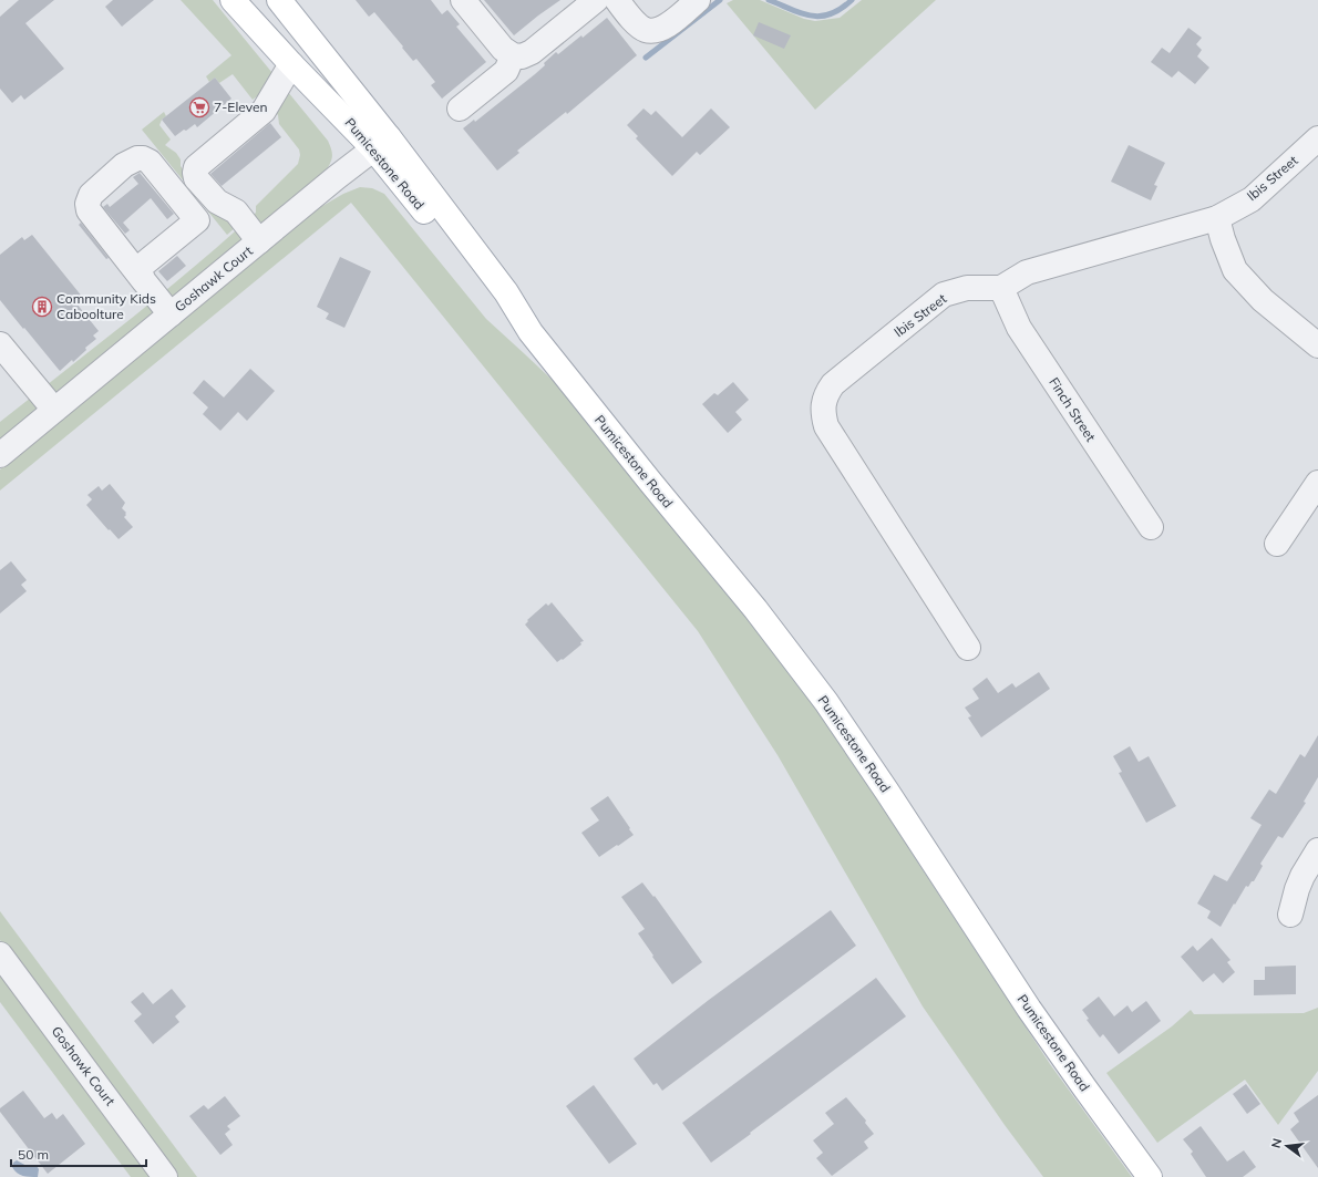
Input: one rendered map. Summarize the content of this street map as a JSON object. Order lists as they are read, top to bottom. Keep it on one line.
{"streets":{"main road":["Pumicestone Road"],"street":["Ibis Street","Goshawk Court","Finch Street"]},"crossings":[["Pumicestone Road","Goshawk Court"],["Ibis Street","Finch Street"]],"places":{"supermarket":["7-Eleven"],"building":["Community Kids Caboolture"]},"scale_bar":"50 m","north":"left"}
